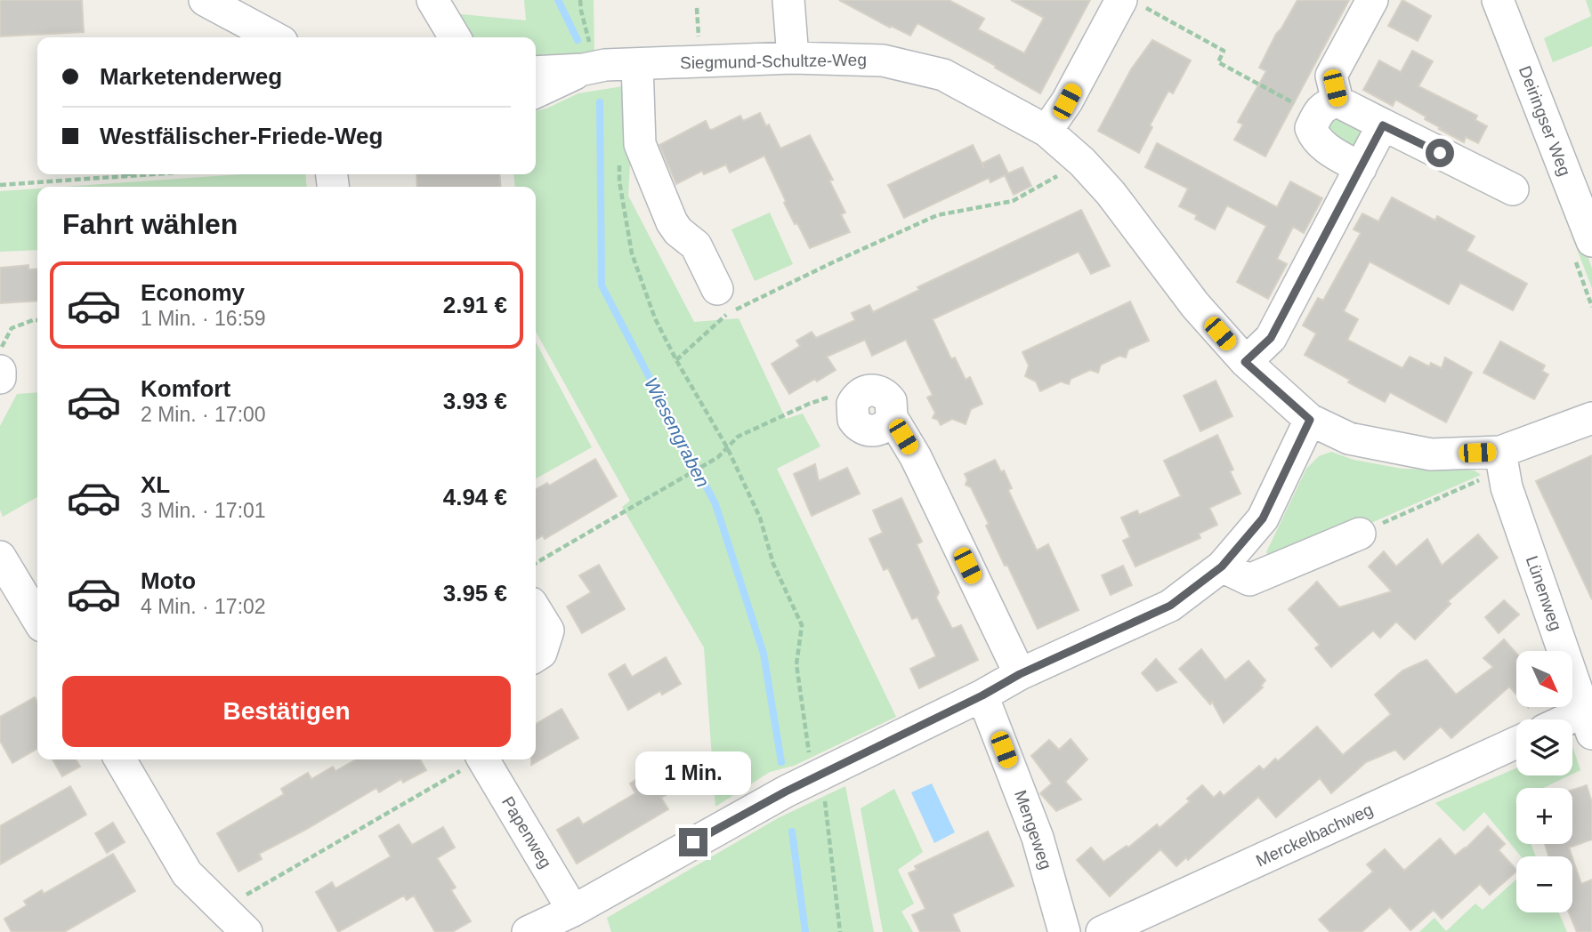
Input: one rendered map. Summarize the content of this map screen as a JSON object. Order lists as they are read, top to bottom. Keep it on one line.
{"streets":{"street":["Siegmund-Schultze-Weg","Deiringser Weg","Lünenweg","Mengeweg","Papenweg","Merckelbachweg"]},"crossings":[["Siegmund-Schultze-Weg","Lünenweg"]],"water":["Wiesengraben"],"north":"bottom right","page":{"banner":["Marketenderweg","Westfälischer-Friede-Weg"],"heading":"Fahrt wählen","list":[{"name":"Economy","note":"1 Min. · 16:59","value":"2.91 €"},{"name":"Komfort","note":"2 Min. · 17:00","value":"3.93 €"},{"name":"XL","note":"3 Min. · 17:01","value":"4.94 €"},{"name":"Moto","note":"4 Min. · 17:02","value":"3.95 €"}],"map_buttons":["+","−"],"buttons":"Bestätigen","bubble":"1 Min."}}
